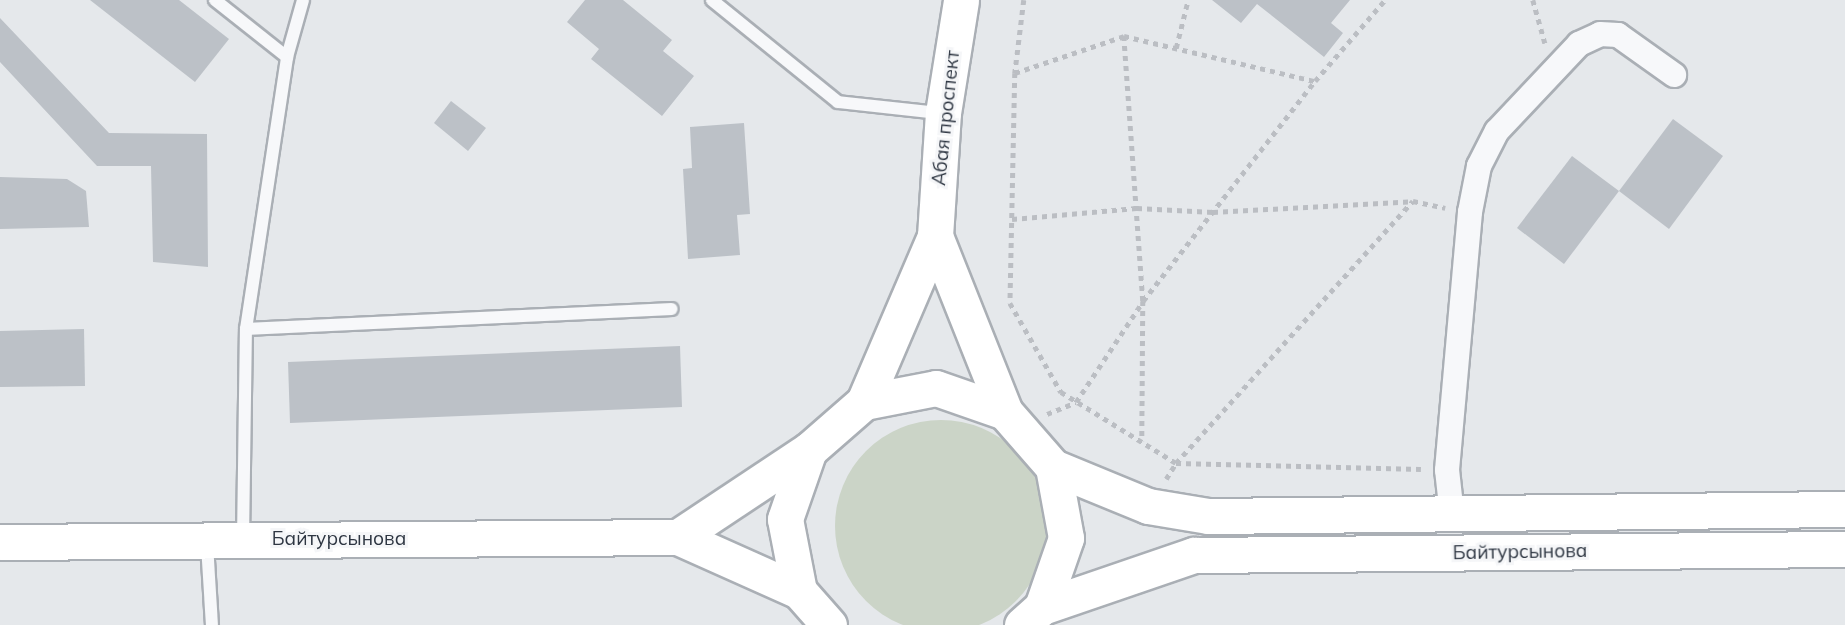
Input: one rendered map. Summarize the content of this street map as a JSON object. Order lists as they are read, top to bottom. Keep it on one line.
{"streets":{"street":["Абая проспект","Байтурсынова"]}}
